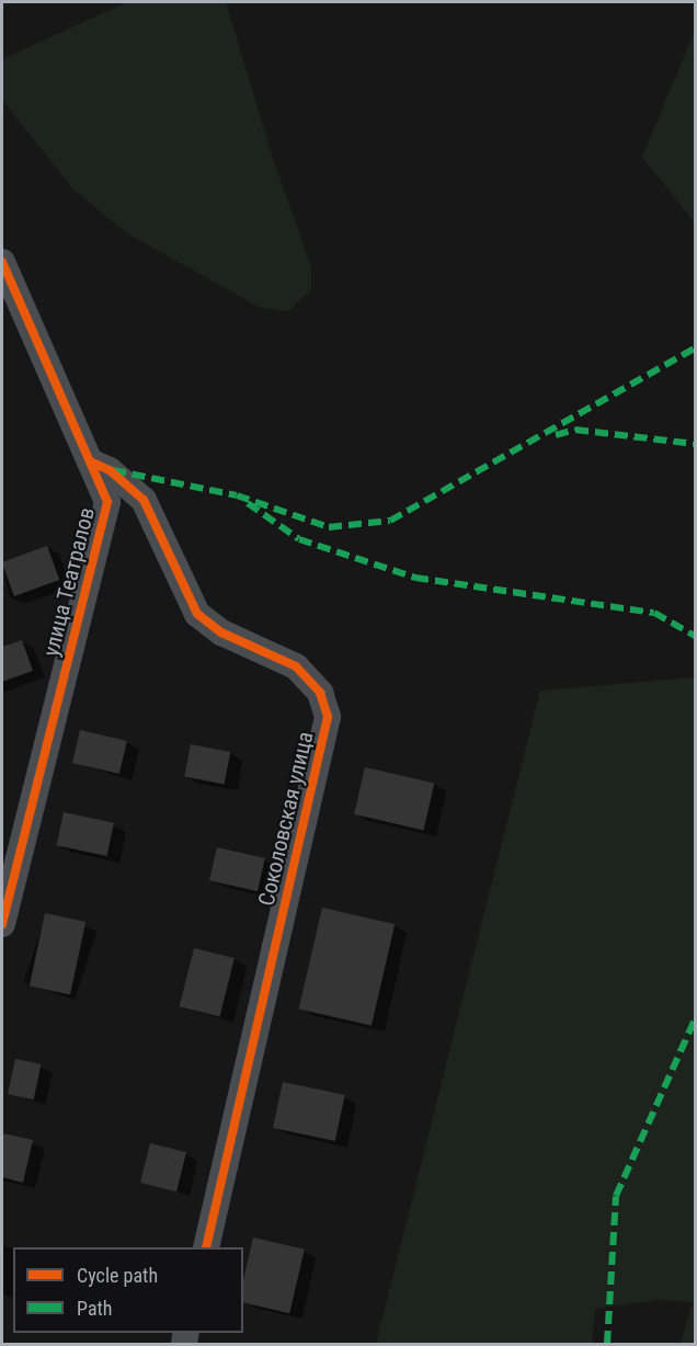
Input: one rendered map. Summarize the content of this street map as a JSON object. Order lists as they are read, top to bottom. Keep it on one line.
{"streets":{"street":["улица Театралов","Соколовская улица"]},"crossings":[["улица Театралов","Соколовская улица"]],"legend":["Cycle path","Path"]}
